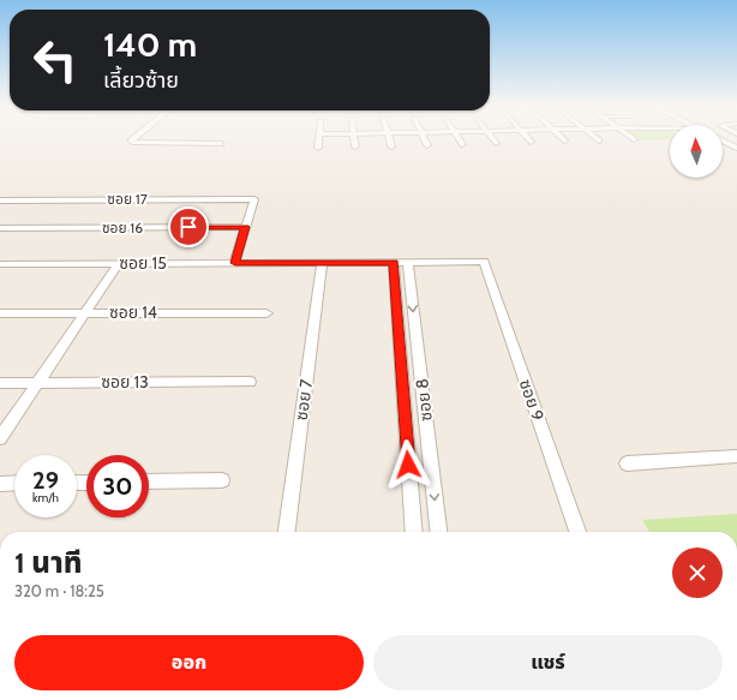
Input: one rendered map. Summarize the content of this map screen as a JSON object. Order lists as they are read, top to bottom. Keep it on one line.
{"streets":{"street":["ซอย 17","ซอย 16","ซอย 15","ซอย 14","ซอย 13","ซอย 7","ซอย 8","ซอย 9"]},"crossings":[["ซอย 17","ซอย 16"],["ซอย 15","ซอย 7"],["ซอย 15","ซอย 8"],["ซอย 15","ซอย 9"]],"north":"top","page":{"turn":["140 m","เลี้ยวซ้าย"],"speed":"29 km/h","limit":"30","heading":["1 นาที","320 m · 18:25"],"buttons":["ออก","แชร์"]}}
